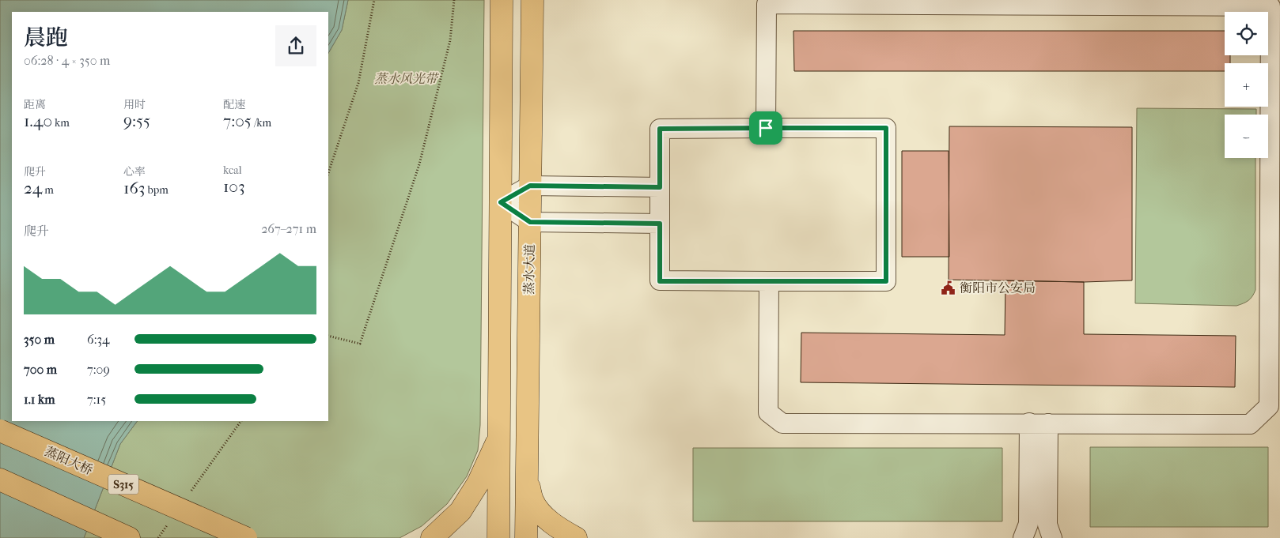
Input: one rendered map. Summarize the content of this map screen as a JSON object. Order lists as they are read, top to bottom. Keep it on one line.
{"streets":{"main road":["蒸水大道","蒸阳大桥","S315"]},"parks":["蒸水风光带"],"places":{"public building":["衡阳市公安局"]},"page":{"map_buttons":["+","−"],"heading":["晨跑","06:28 · 4 × 350 m"],"stats":[["距离","1.40 km"],["用时","9:55"],["配速","7:05 /km"],["爬升","24 m"],["心率","163 bpm"],["kcal","103"]],"chart":["爬升","267–271 m"],"list":[{"name":"350 m","note":"6:34"},{"name":"700 m","note":"7:09"},{"name":"1.1 km","note":"7:15"}]}}
